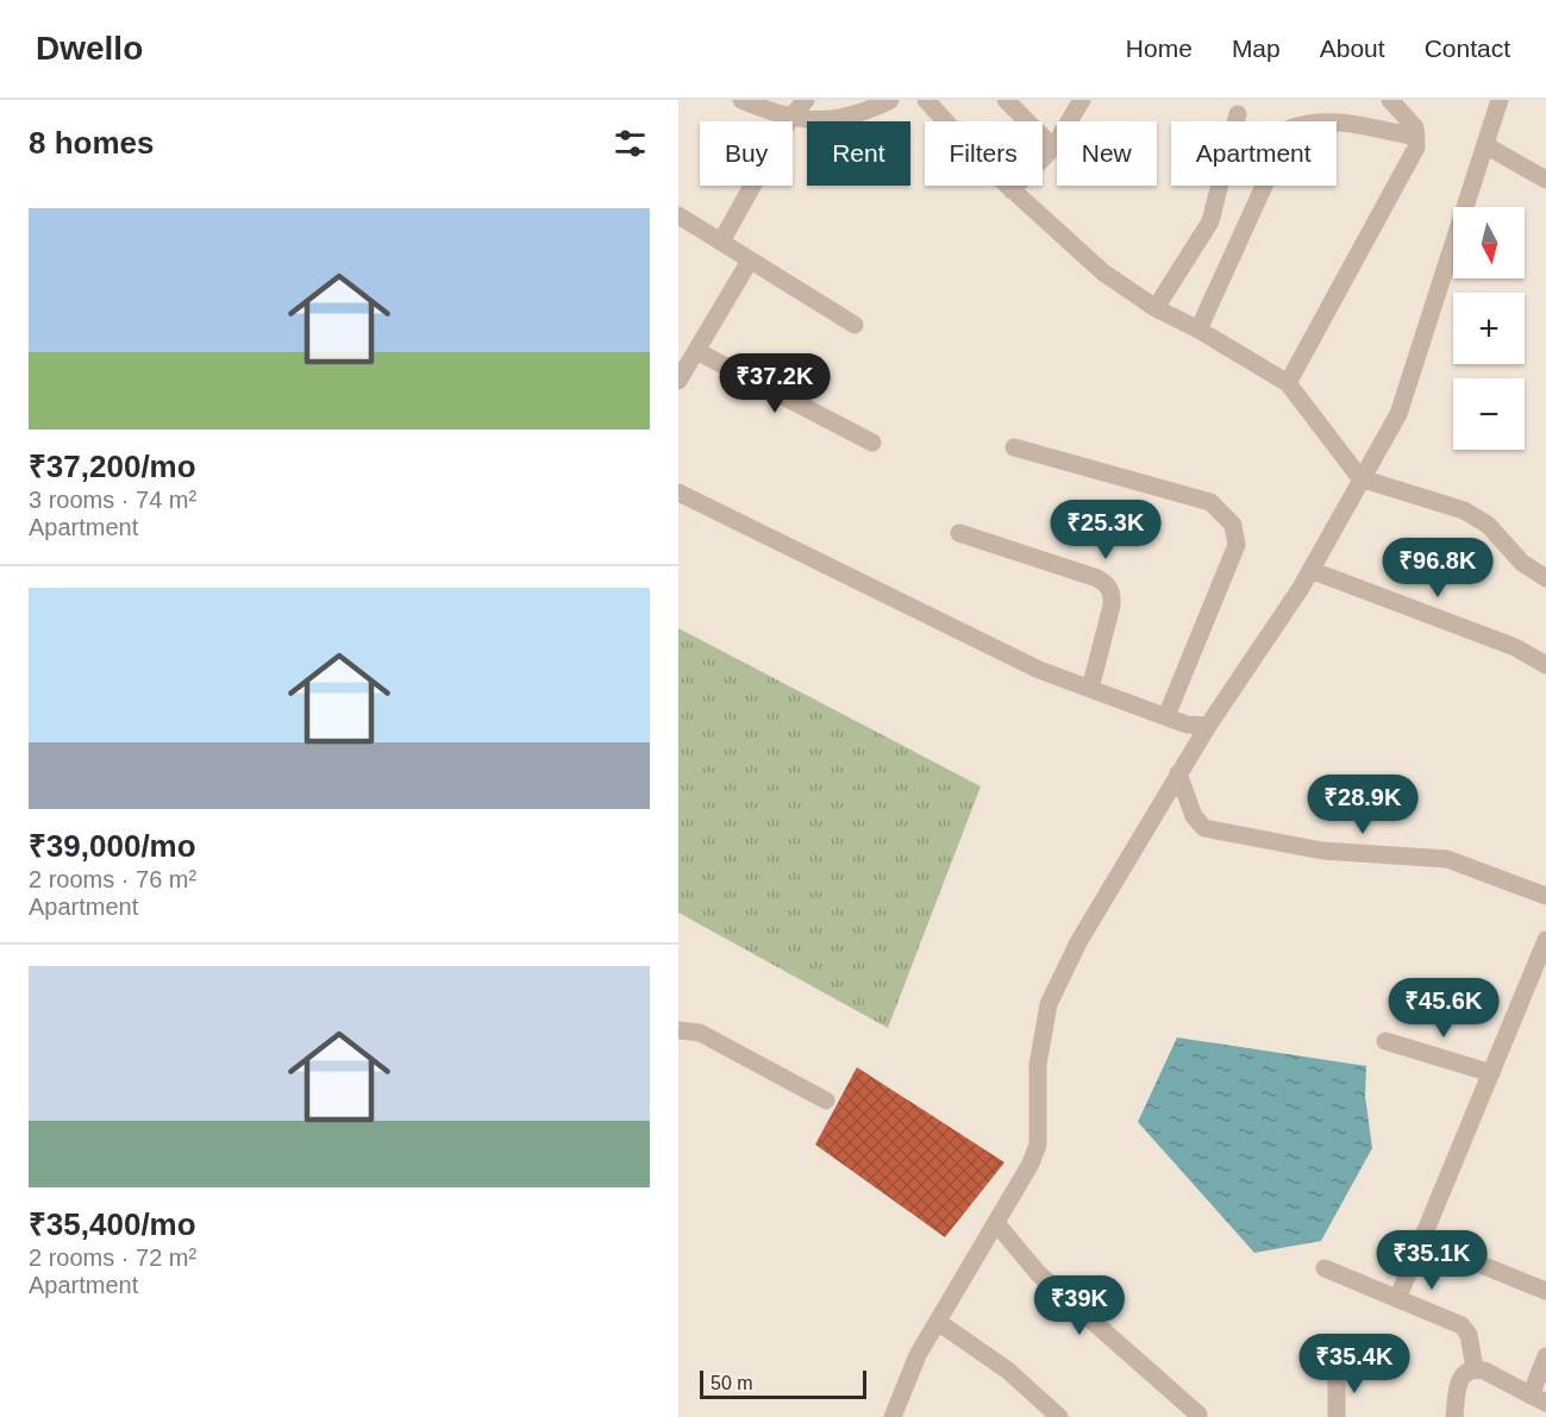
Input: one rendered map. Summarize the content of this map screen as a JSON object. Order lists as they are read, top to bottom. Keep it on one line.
{"scale_bar":"50 m","north":"bottom","page":{"header":"Dwello","nav":["Home","Map","About","Contact"],"heading":"8 homes","chip":["Buy","Rent","Filters","New","Apartment"],"list":[{"name":"₹37,200/mo","note":"3 rooms · 74 m² · Apartment"},{"name":"₹39,000/mo","note":"2 rooms · 76 m² · Apartment"},{"name":"₹35,400/mo","note":"2 rooms · 72 m² · Apartment"}],"map_buttons":["+","−"],"price":["₹37.2K","₹25.3K","₹96.8K","₹28.9K","₹45.6K","₹35.1K","₹39K","₹35.4K"],"scale":"50 m"}}
